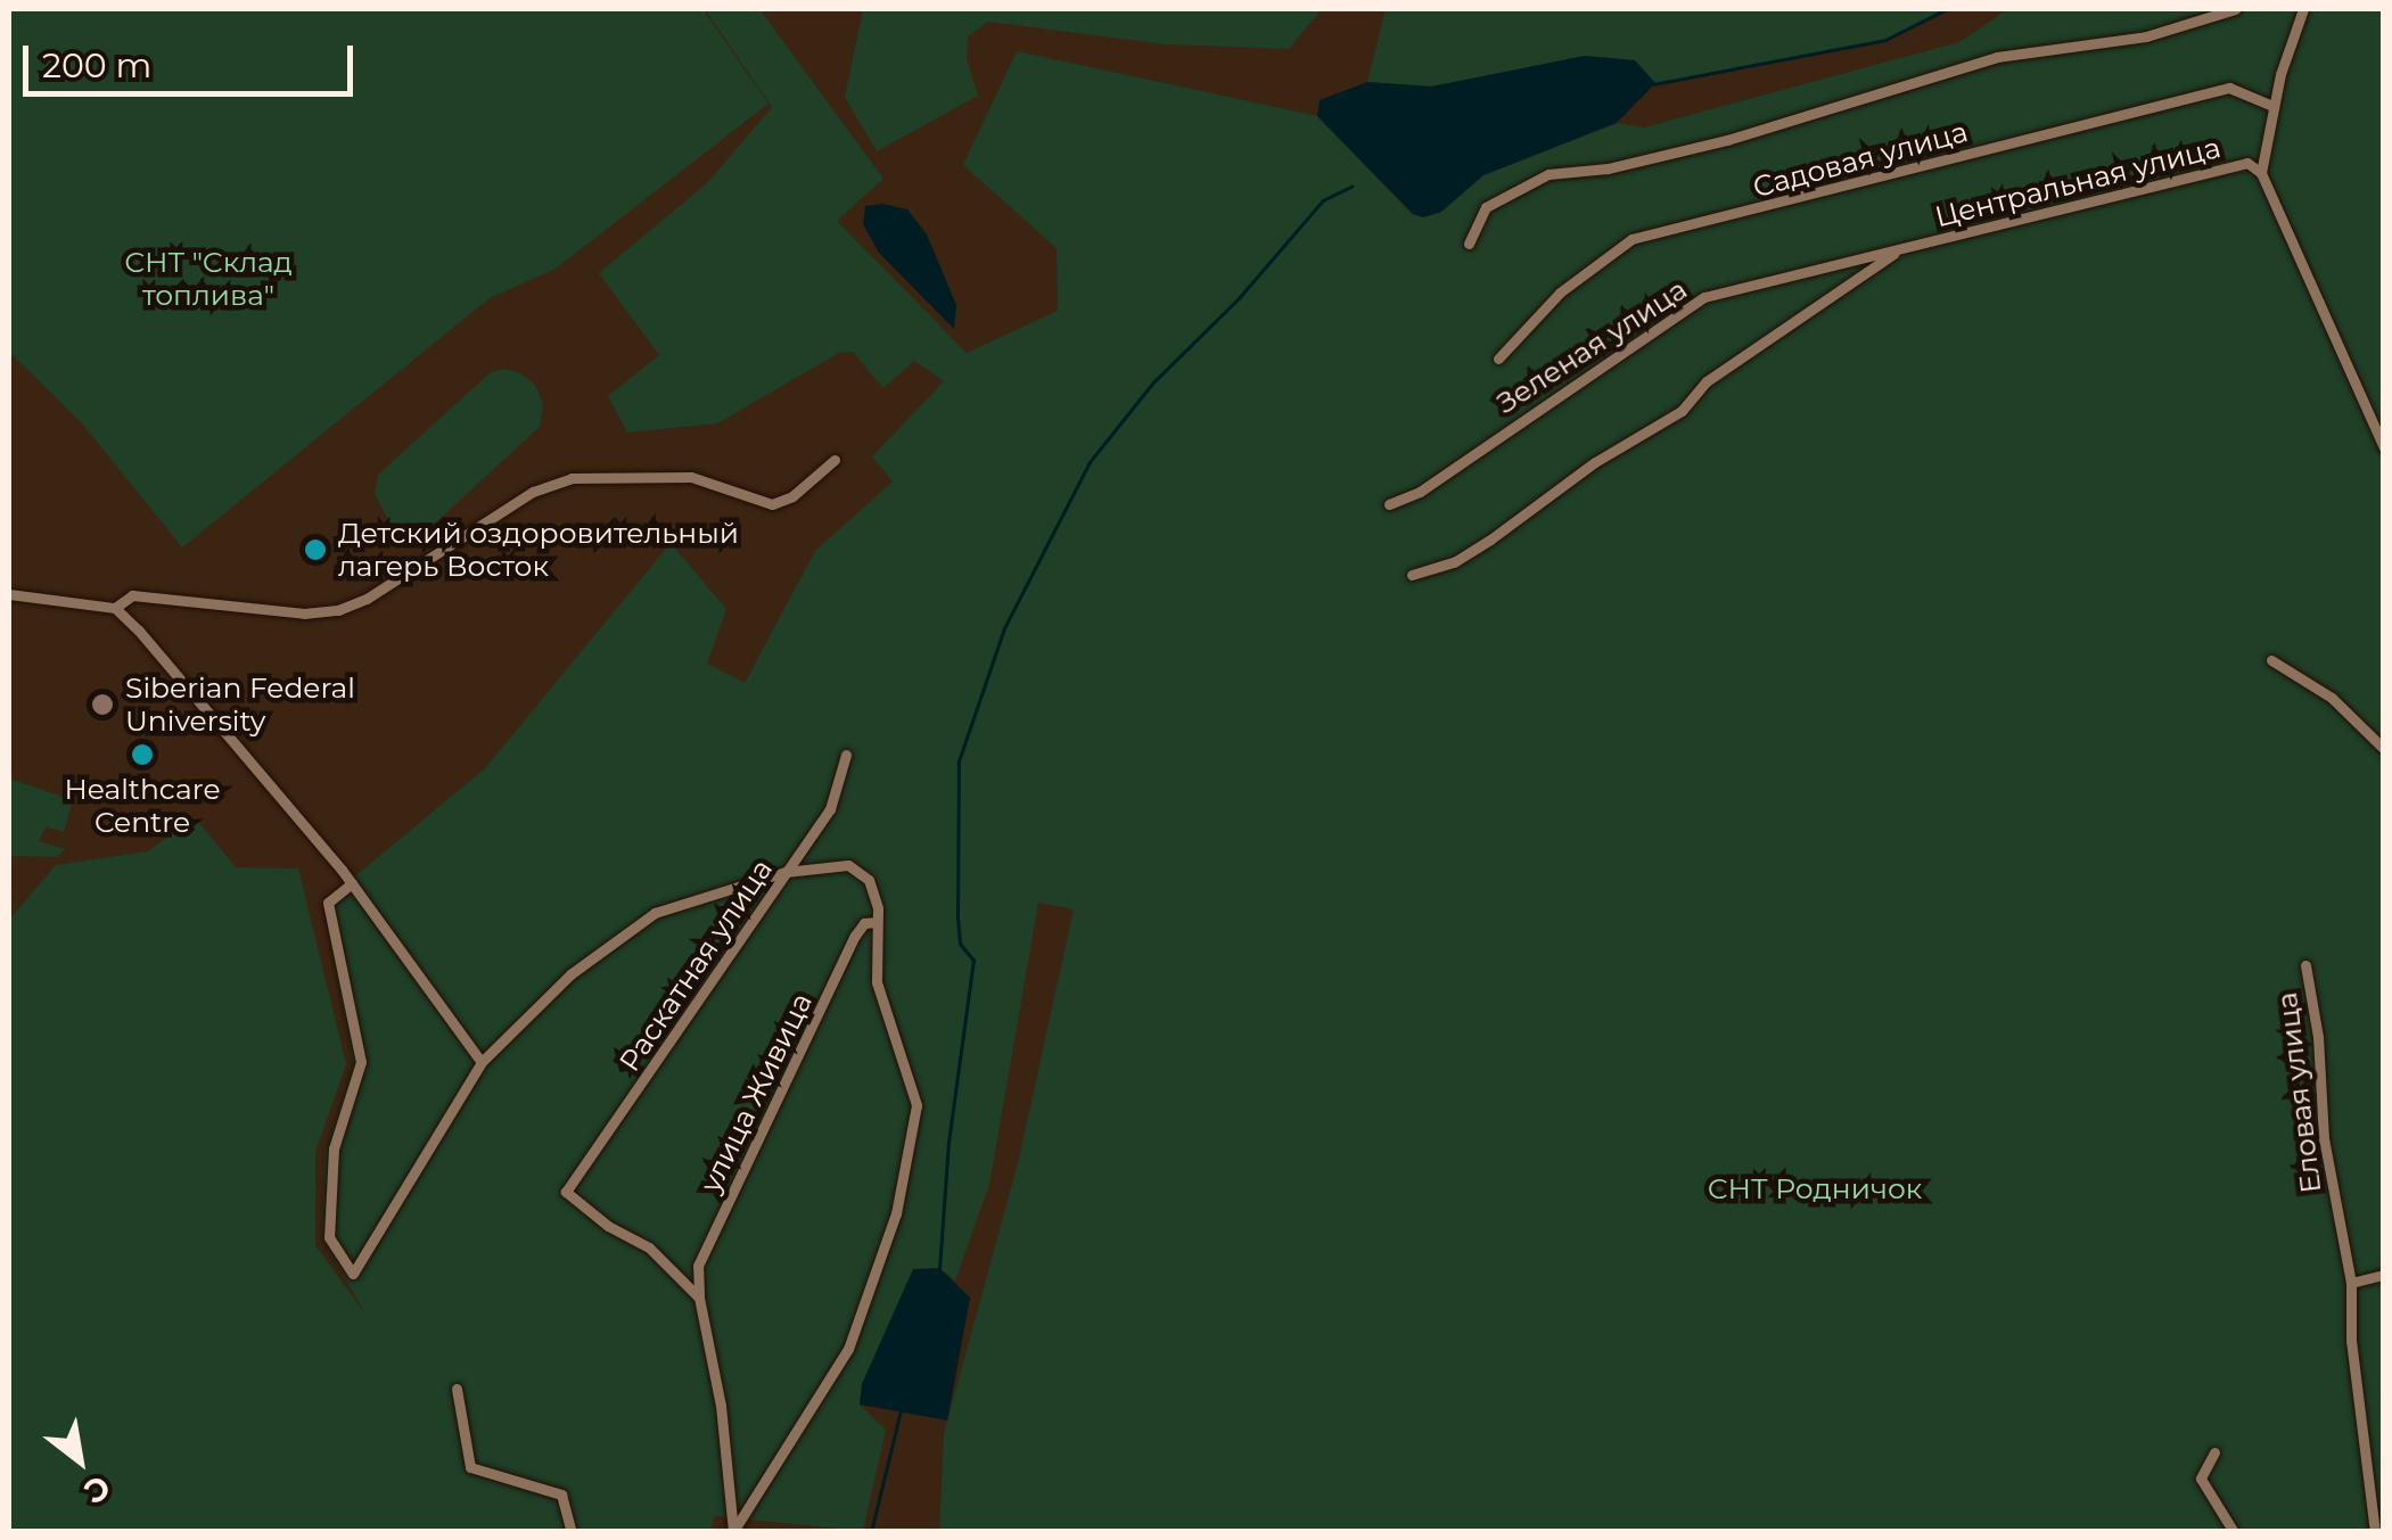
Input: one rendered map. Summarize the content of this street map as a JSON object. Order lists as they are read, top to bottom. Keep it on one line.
{"streets":{"street":["Садовая улица","Центральная улица","Зеленая улица","Раскатная улица","улица Живица","Еловая улица"]},"crossings":[["Центральная улица","Зеленая улица"],["Раскатная улица","улица Живица"]],"parks":["СНТ \"Склад топлива\"","СНТ Родничок"],"places":["Детский оздоровительный лагерь Восток","Siberian Federal University","Healthcare Centre"],"scale_bar":"200 m","north":"bottom right"}
